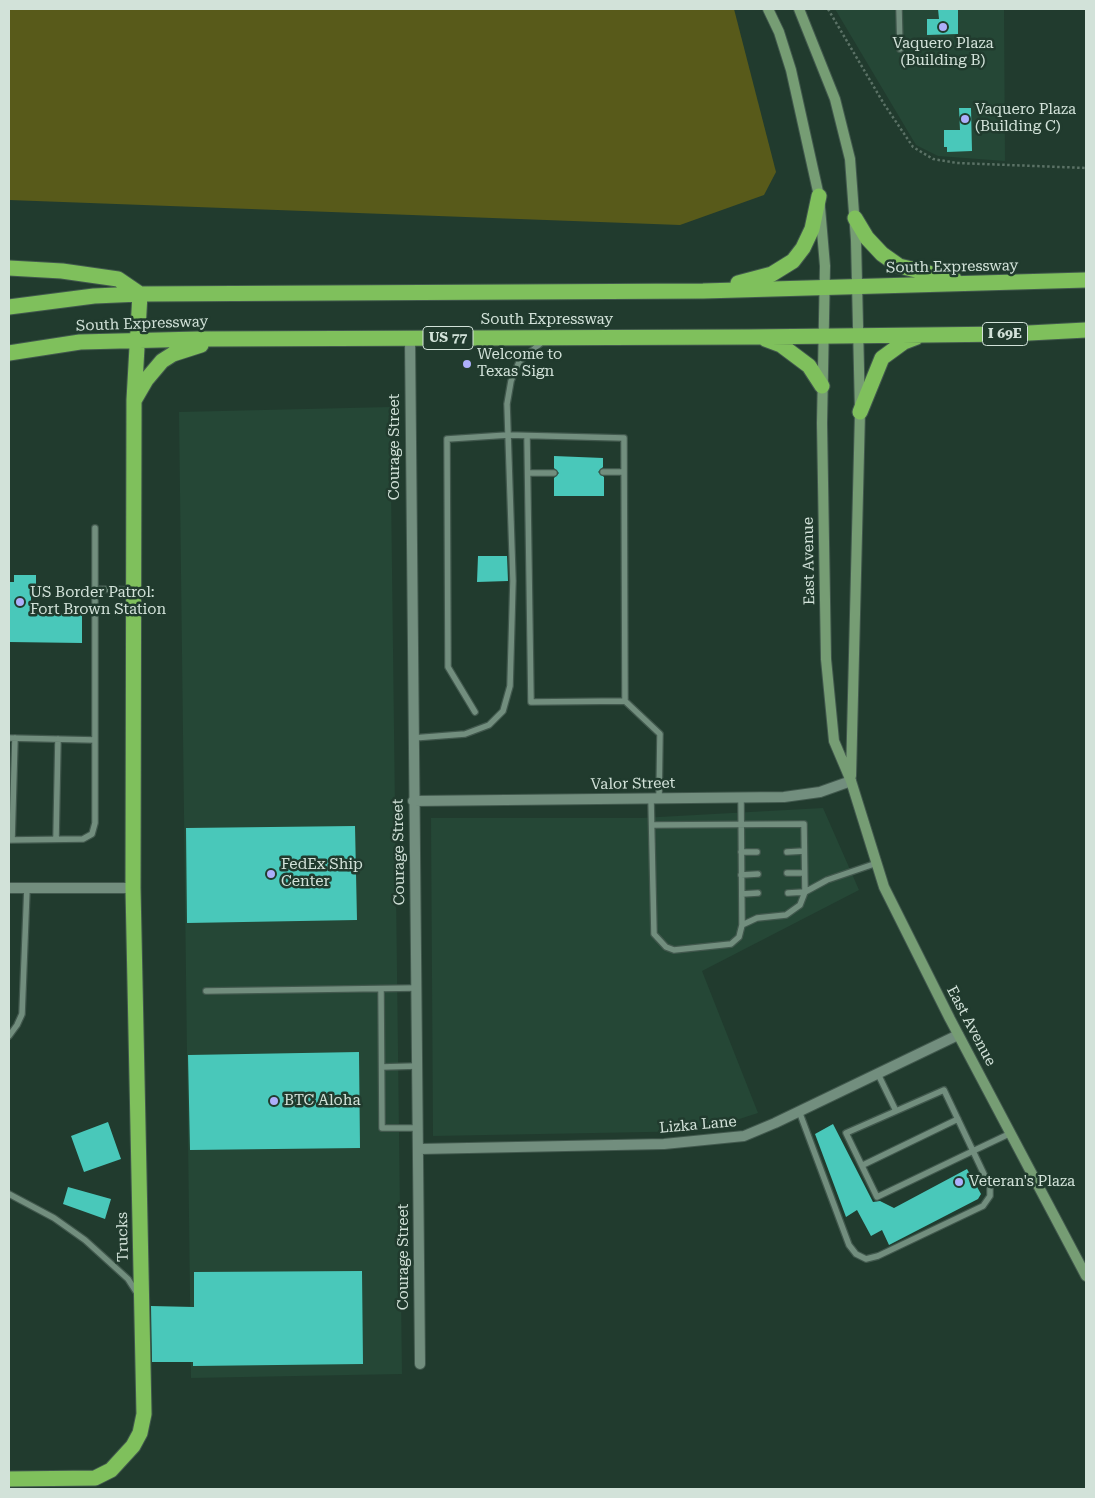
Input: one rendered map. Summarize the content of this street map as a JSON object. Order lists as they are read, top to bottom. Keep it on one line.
{"streets":{"highway":["South Expressway","I 69E","US 77","Trucks"],"street":["Courage Street","East Avenue","Valor Street","Lizka Lane"]},"crossings":[["South Expressway","Courage Street"],["South Expressway","East Avenue"],["South Expressway","Trucks"],["Courage Street","Valor Street"],["Courage Street","Lizka Lane"],["East Avenue","Valor Street"],["East Avenue","Lizka Lane"]],"places":["Vaquero Plaza (Building B)","Vaquero Plaza (Building C)","Welcome to Texas Sign","US Border Patrol: Fort Brown Station","FedEx Ship Center","BTC Aloha","Veteran's Plaza"]}
